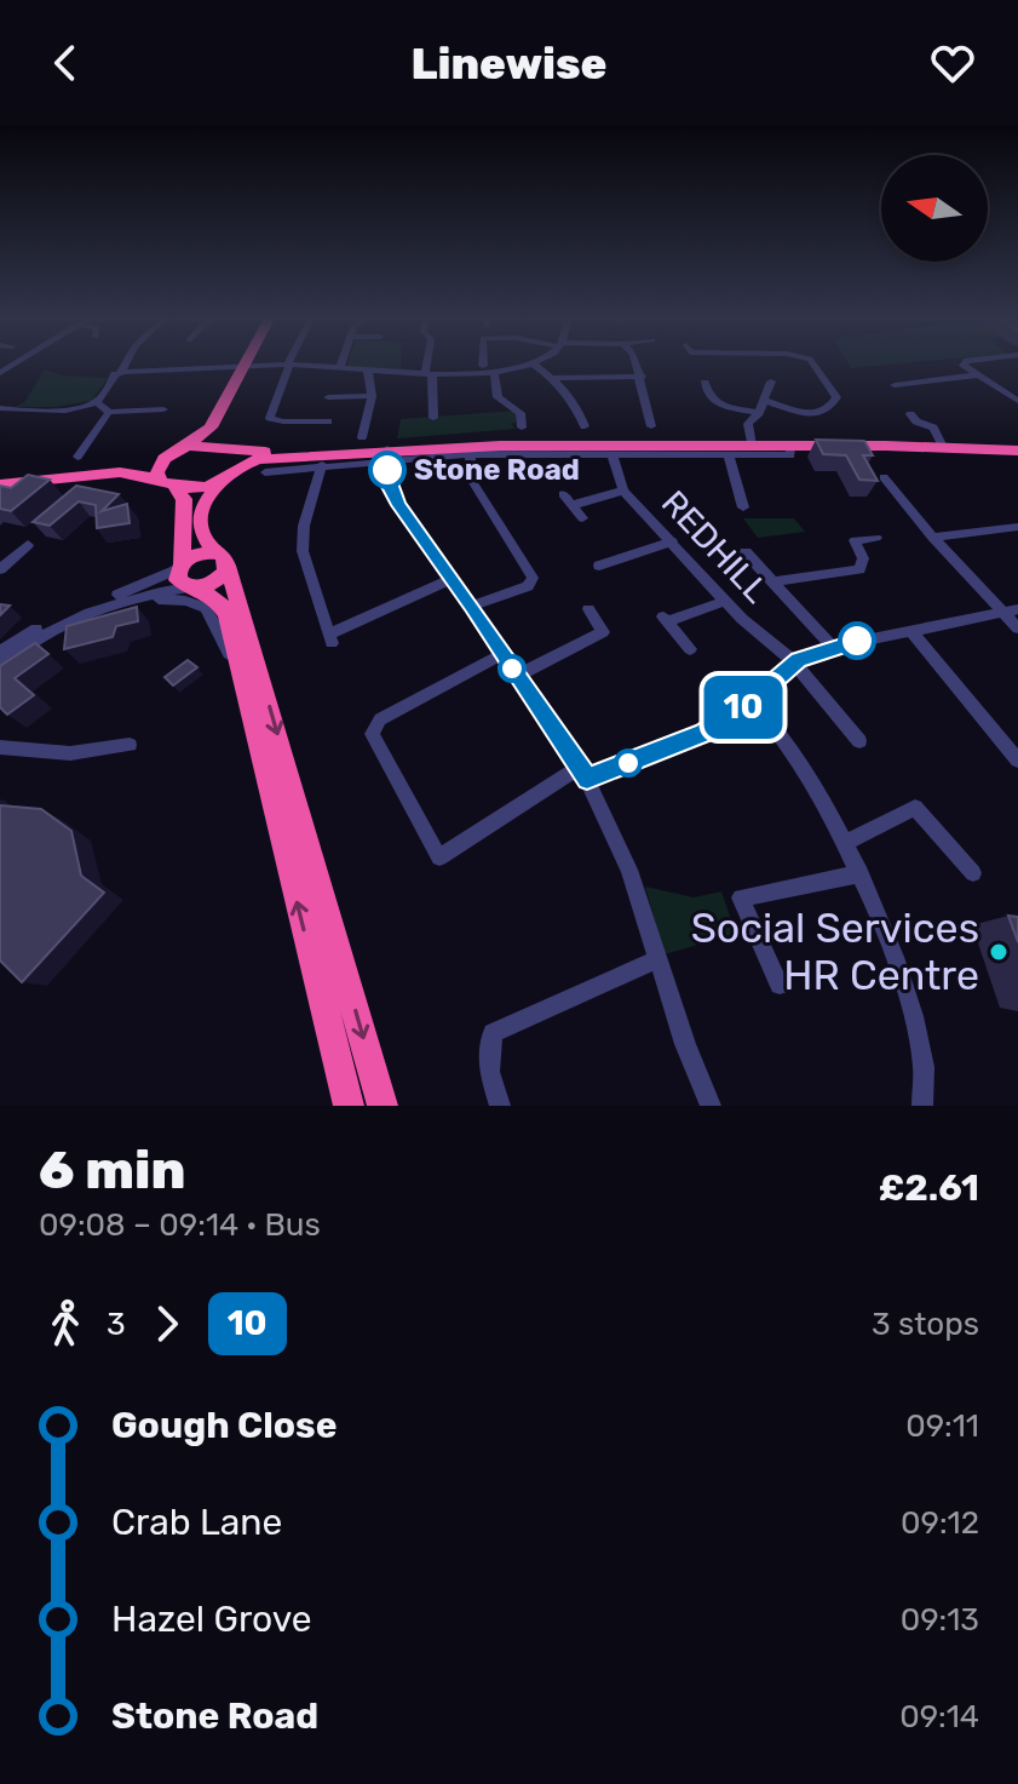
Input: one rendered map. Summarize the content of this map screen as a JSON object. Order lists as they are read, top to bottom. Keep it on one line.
{"streets":{"street":["REDHILL"]},"places":["Stone Road","Social Services HR Centre"],"lines":["bus line 10"],"north":"left","page":{"header":"Linewise","on_map":"10","heading":["6 min","09:08 – 09:14 · Bus","£2.61"],"legs":["3","10","3 stops"],"list":[{"name":"Gough Close","value":"09:11"},{"name":"Crab Lane","value":"09:12"},{"name":"Hazel Grove","value":"09:13"},{"name":"Stone Road","value":"09:14"}]}}
